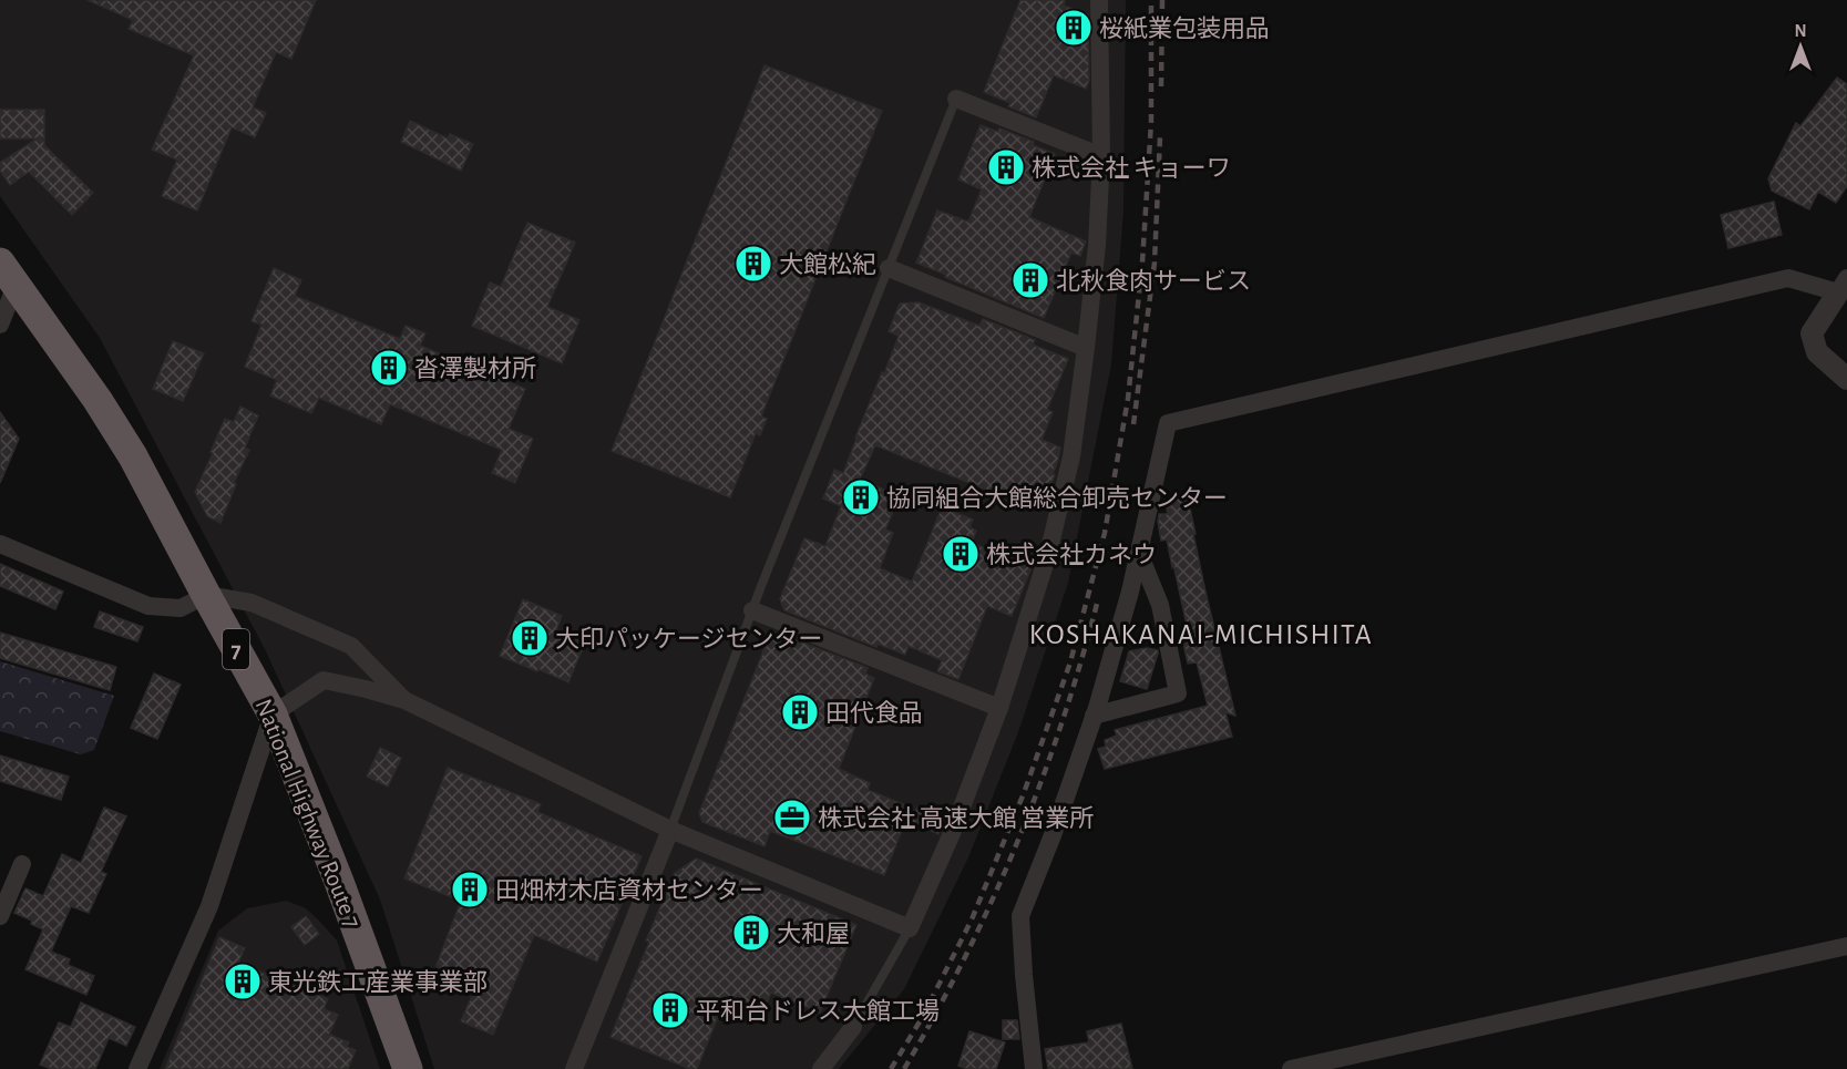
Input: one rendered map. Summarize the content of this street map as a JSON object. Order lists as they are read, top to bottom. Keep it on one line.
{"streets":{"highway":["7","National Highway Route 7"]},"districts":["KOSHAKANAI-MICHISHITA"],"places":{"building":["桜紙業包装用品","株式会社 キョーワ","大館松紀","北秋食肉サービス","沓澤製材所","協同組合大館総合卸売センター","株式会社カネウ","大印パッケージセンター","田代食品","田畑材木店資材センター","大和屋","東光鉄工産業事業部","平和台ドレス大館工場"],"office":["株式会社 高速大館 営業所"]},"north":"top"}
